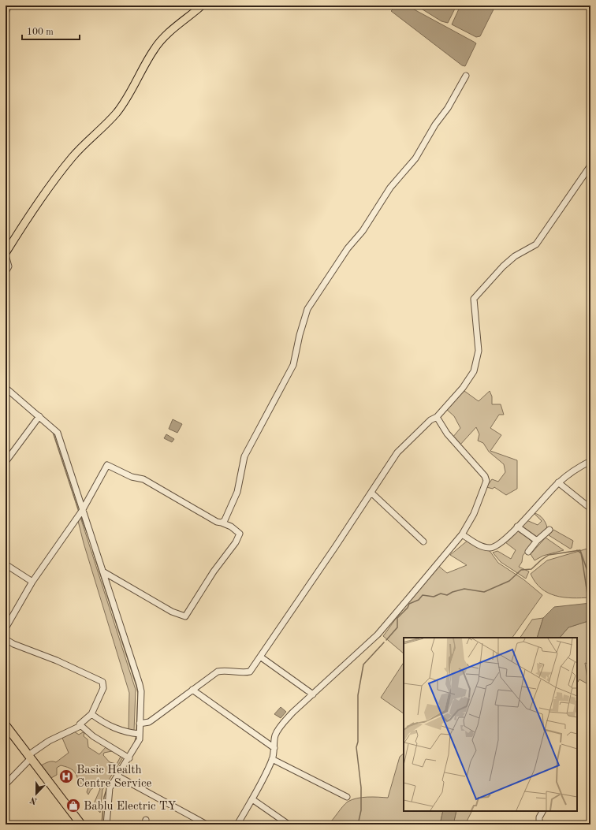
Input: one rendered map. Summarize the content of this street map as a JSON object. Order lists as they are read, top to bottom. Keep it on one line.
{"places":{"hospital":["Basic Health Centre Service"],"shop":["Bablu Electric TY"]},"scale_bar":"100 m","north":"bottom"}
